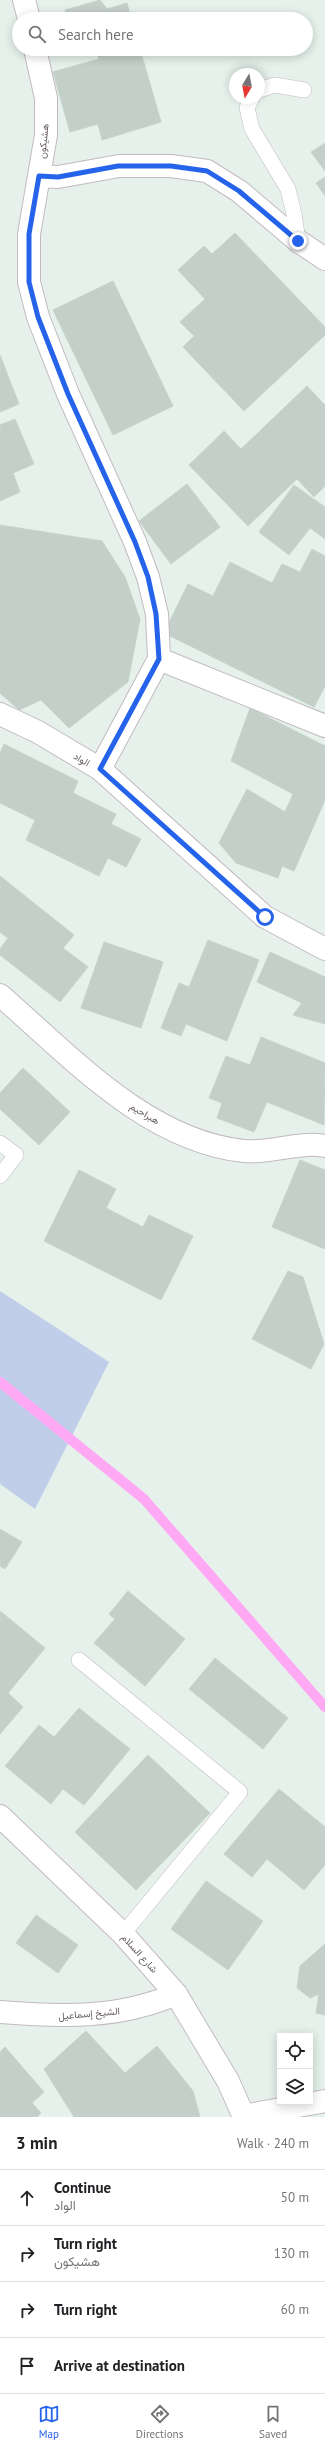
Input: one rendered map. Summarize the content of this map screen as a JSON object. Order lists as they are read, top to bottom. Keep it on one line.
{"streets":{"street":["هشيكون","الواد","هبراحيم","شارع السلام","الشيخ إسماعيل"]},"crossings":[["شارع السلام","الشيخ إسماعيل"]],"north":"bottom","page":{"search":"Search here","heading":["3 min","Walk · 240 m"],"list":[["Continue","الواد","50 m"],["Turn right","هشيكون","130 m"],["Turn right","60 m"],"Arrive at destination"],"nav":["Map","Directions","Saved"]}}
